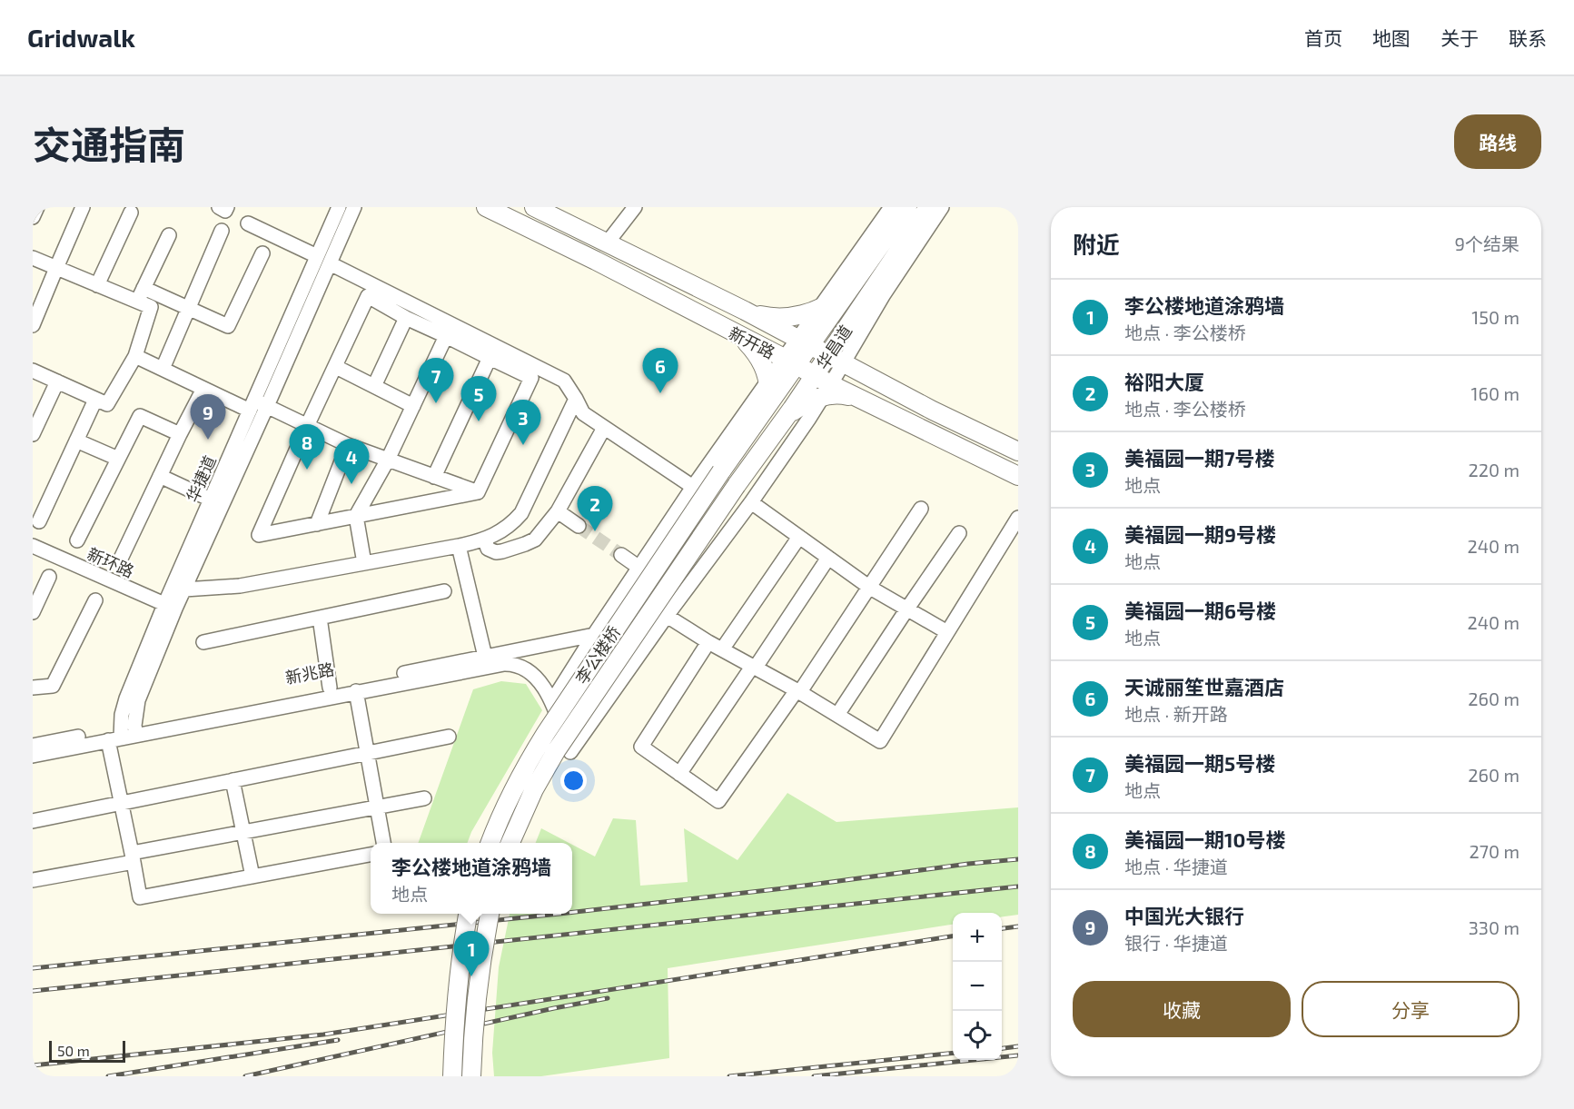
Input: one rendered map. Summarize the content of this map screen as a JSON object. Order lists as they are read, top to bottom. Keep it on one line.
{"streets":{"main road":["新开路","华昌道","李公楼桥"],"street":["华捷道","新环路","新兆路"]},"crossings":[["新开路","华昌道"],["华昌道","李公楼桥"],["华捷道","新环路"],["华捷道","新兆路"]],"scale_bar":"50 m","page":{"header":"Gridwalk","nav":["首页","地图","关于","联系"],"title":"交通指南","buttons":["路线",["收藏","分享"]],"heading":["附近","9个结果"],"list":[{"mark":"1","name":"李公楼地道涂鸦墙","note":"地点 · 李公楼桥","value":"150 m"},{"mark":"2","name":"裕阳大厦","note":"地点 · 李公楼桥","value":"160 m"},{"mark":"3","name":"美福园一期7号楼","note":"地点","value":"220 m"},{"mark":"4","name":"美福园一期9号楼","note":"地点","value":"240 m"},{"mark":"5","name":"美福园一期6号楼","note":"地点","value":"240 m"},{"mark":"6","name":"天诚丽笙世嘉酒店","note":"地点 · 新开路","value":"260 m"},{"mark":"7","name":"美福园一期5号楼","note":"地点","value":"260 m"},{"mark":"8","name":"美福园一期10号楼","note":"地点 · 华捷道","value":"270 m"},{"mark":"9","name":"中国光大银行","note":"银行 · 华捷道","value":"330 m"}],"pins":["6","7","5","9","3","8","4","2","1"],"popup":["李公楼地道涂鸦墙","地点"],"map_buttons":["+","−"],"scale":"50 m"}}
